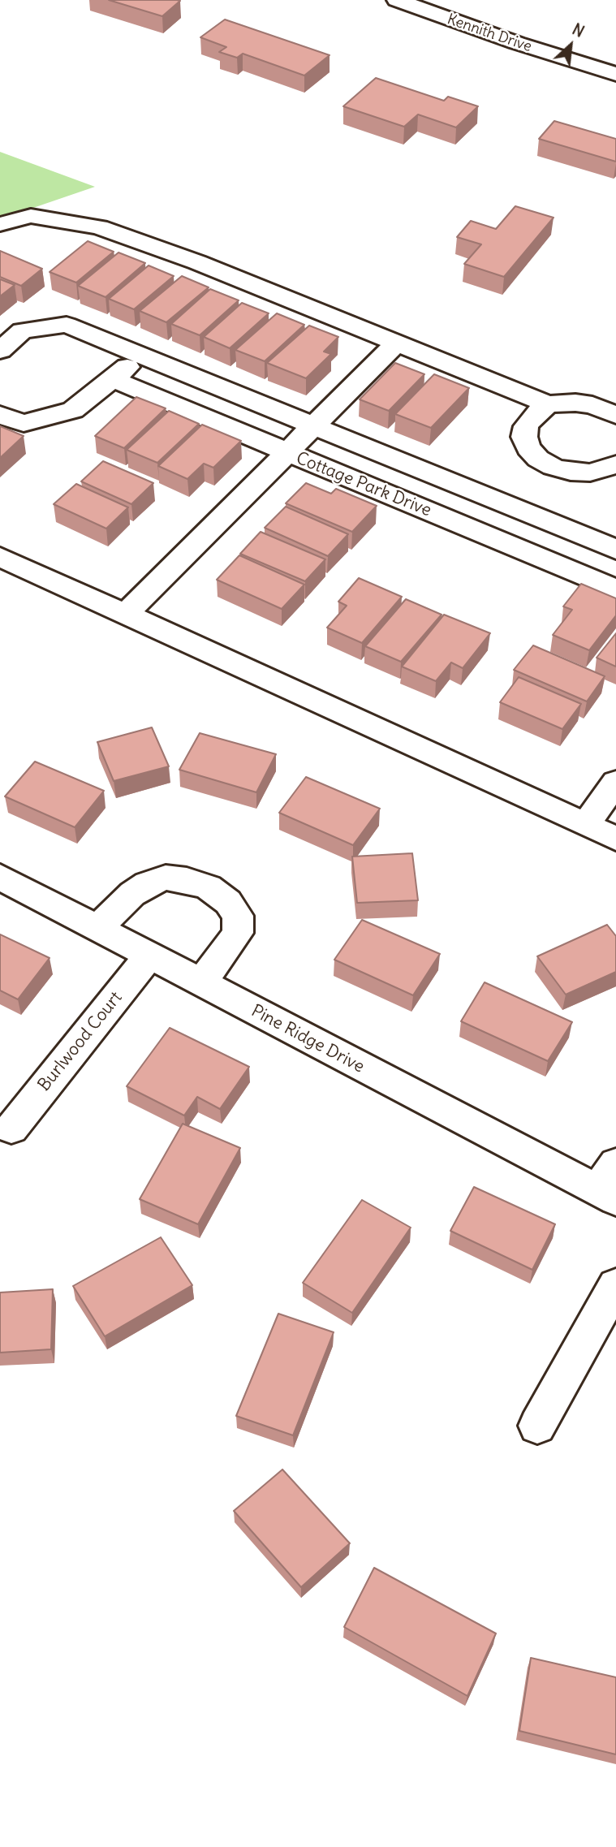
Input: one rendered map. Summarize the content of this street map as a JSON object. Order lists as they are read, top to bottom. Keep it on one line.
{"streets":{"street":["Kennith Drive","Cottage Park Drive","Pine Ridge Drive","Burlwood Court"]},"crossings":[["Pine Ridge Drive","Burlwood Court"]],"north":"top right"}
